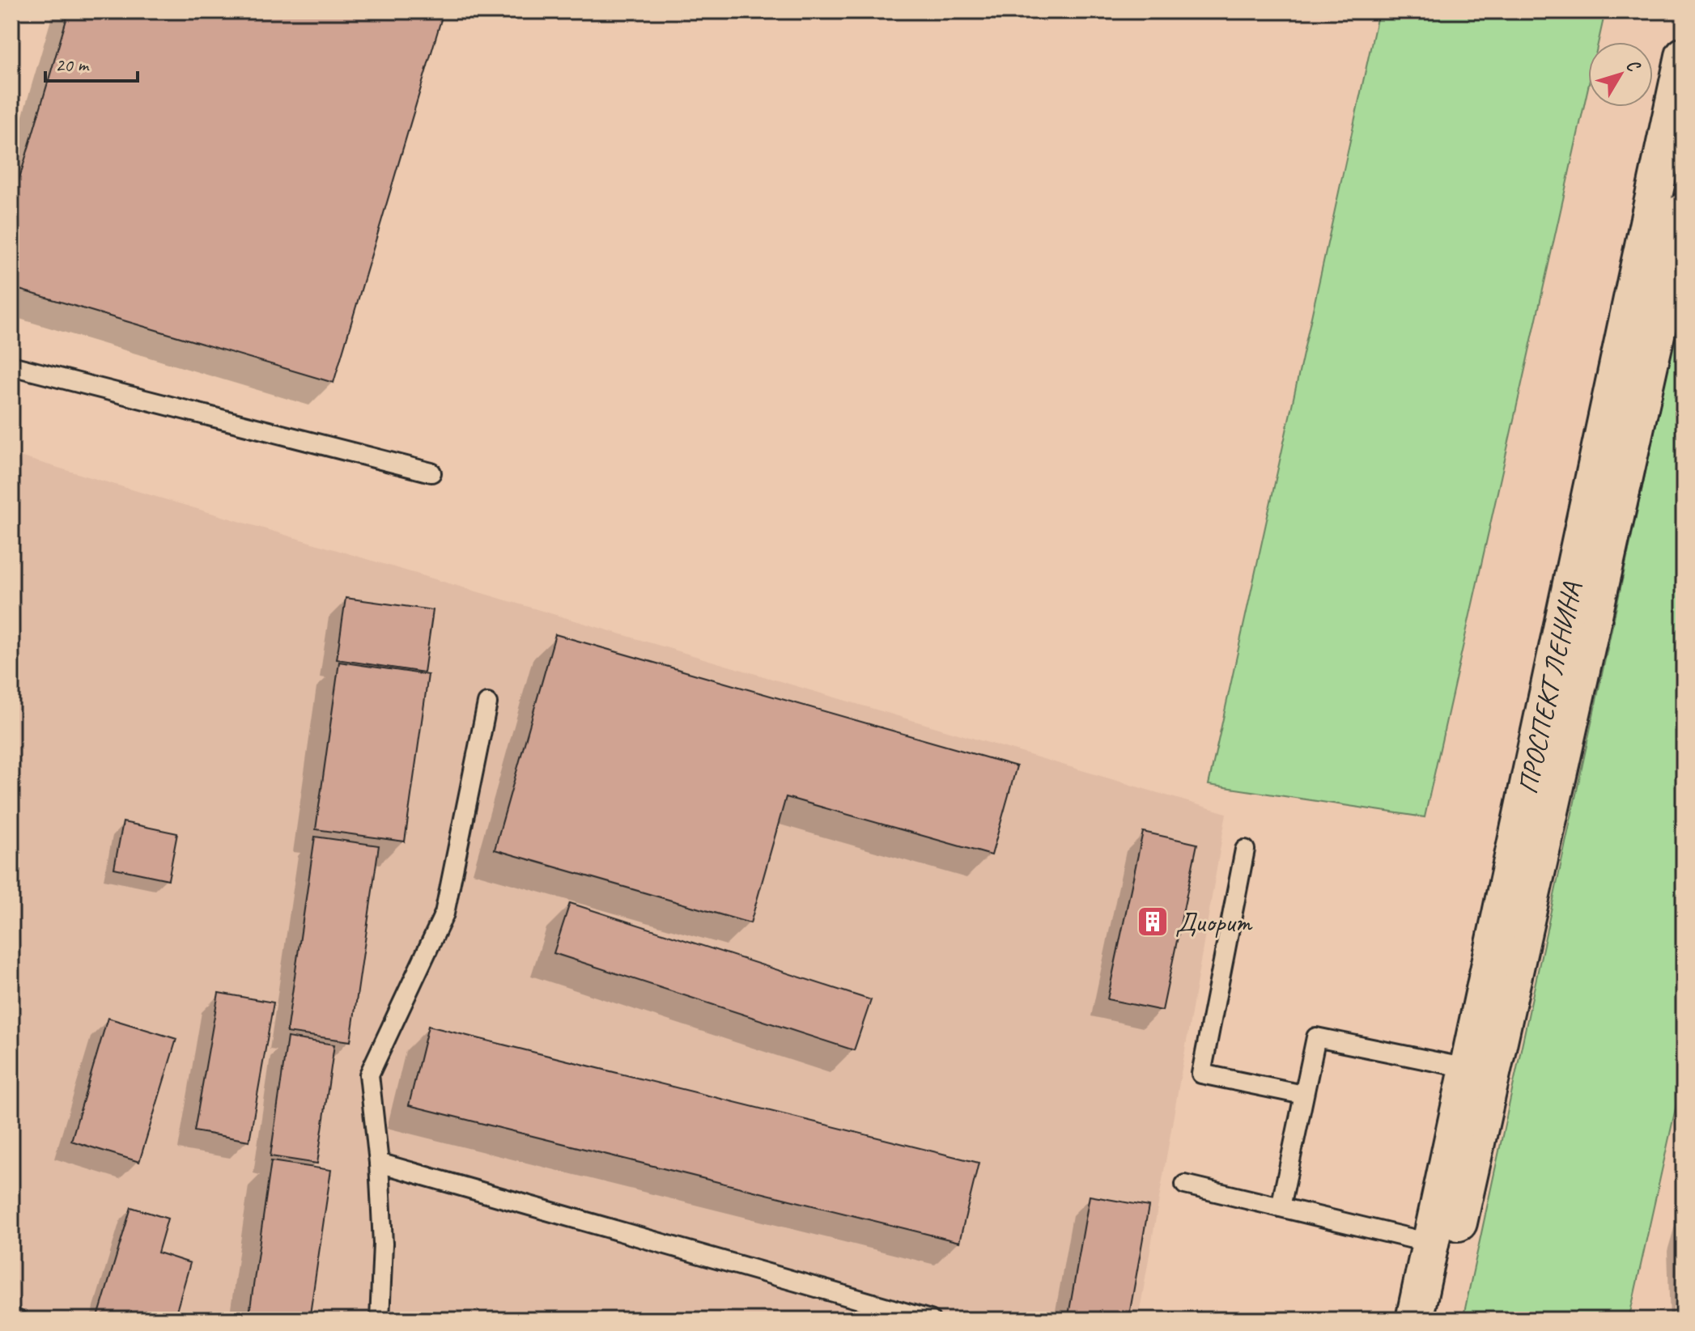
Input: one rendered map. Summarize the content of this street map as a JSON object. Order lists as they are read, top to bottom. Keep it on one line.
{"streets":{"main road":["ПРОСПЕКТ ЛЕНИНА"]},"places":{"building":["Диорит"]},"scale_bar":"20 m","north":"top right"}
